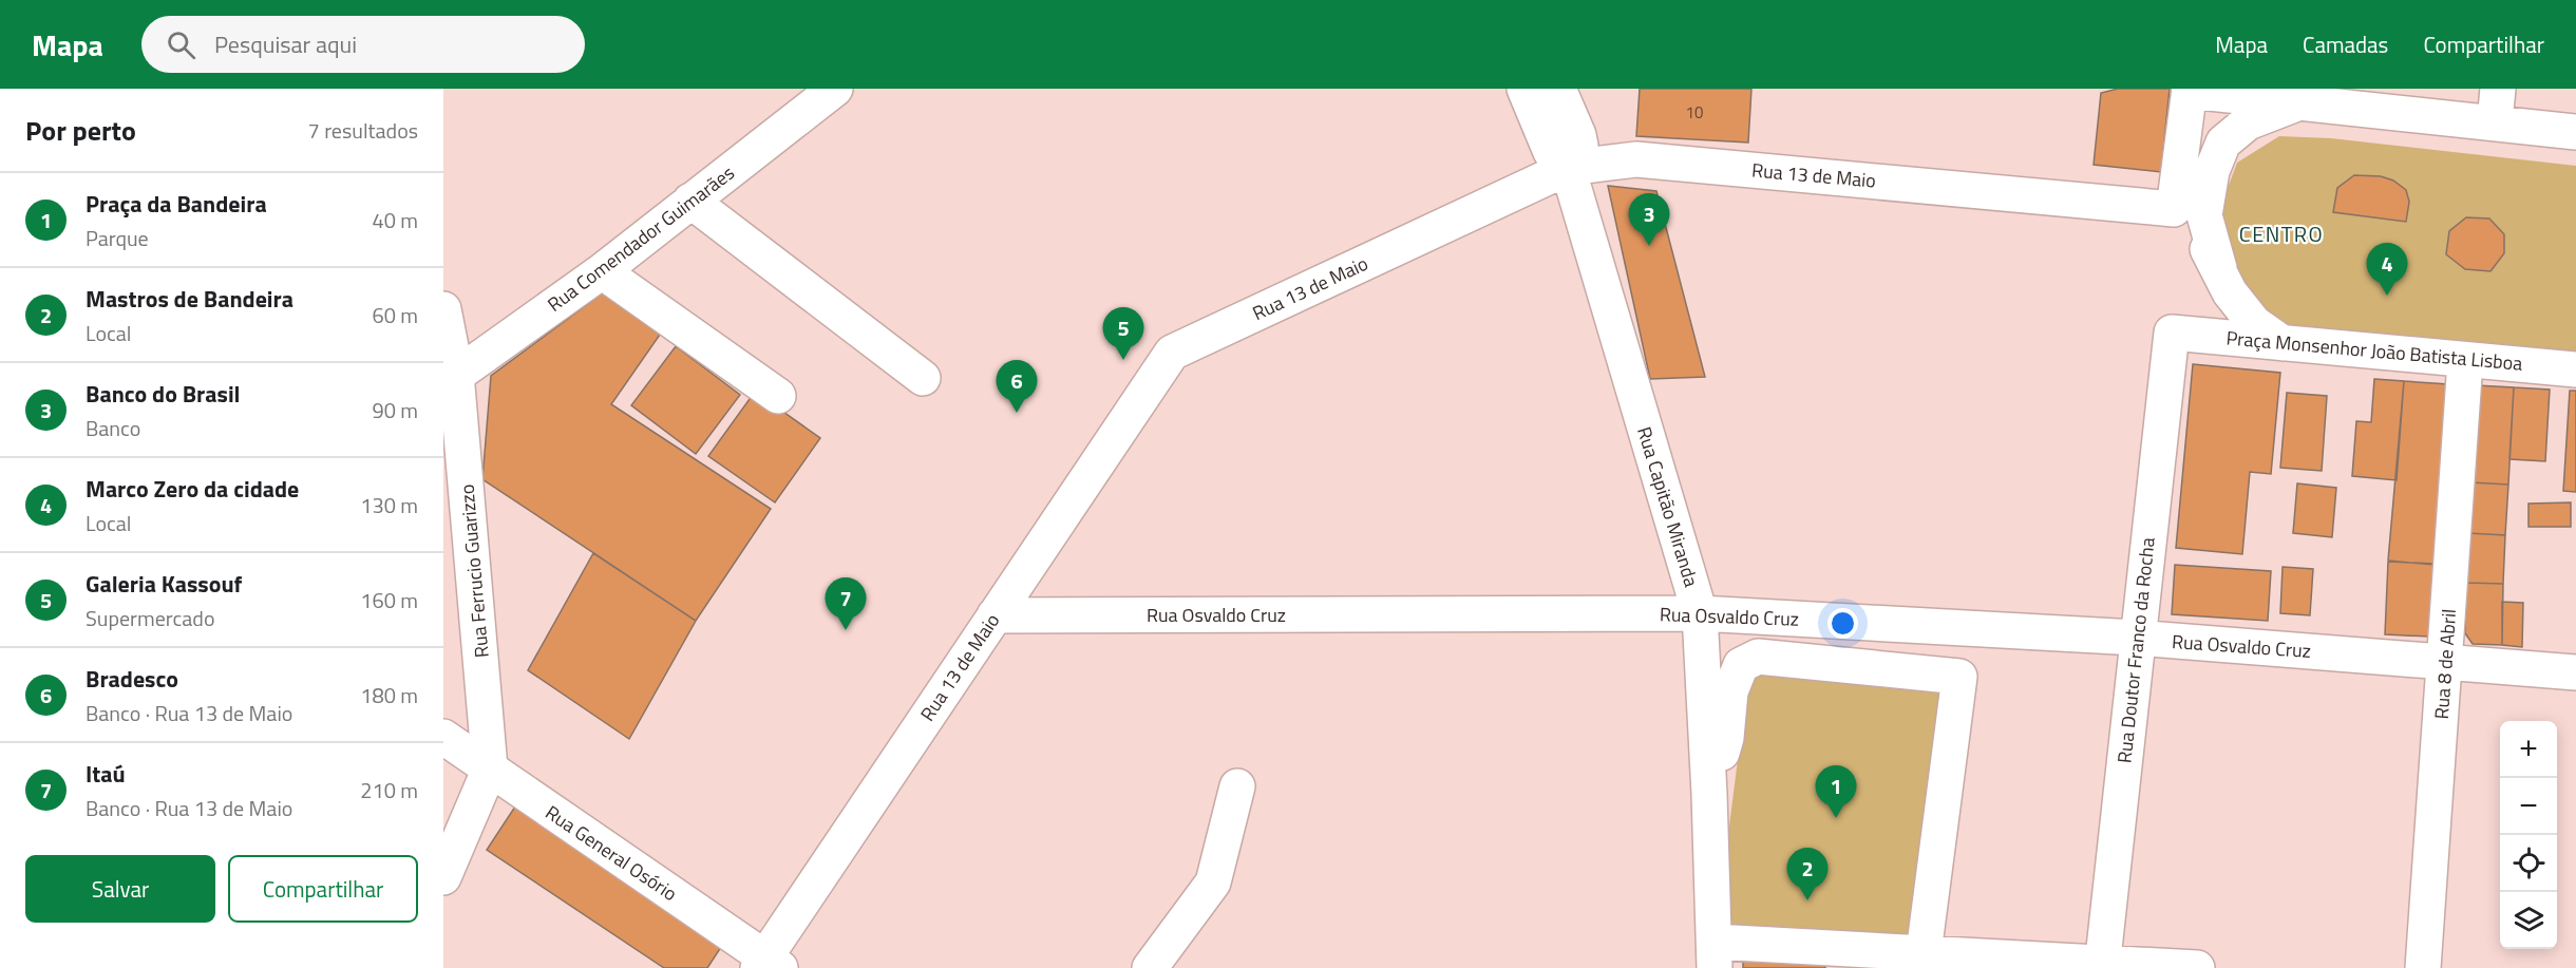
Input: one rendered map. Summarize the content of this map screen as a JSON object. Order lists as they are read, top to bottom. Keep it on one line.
{"streets":{"street":["Rua 13 de Maio","Rua Comendador Guimarães","Praça Monsenhor João Batista Lisboa","Rua Capitão Miranda","Rua Ferrucio Guarizzo","Rua Osvaldo Cruz","Rua Doutor Franco da Rocha","Rua 8 de Abril","Rua General Osório"]},"crossings":[["Rua 13 de Maio","Rua Capitão Miranda"],["Rua 13 de Maio","Rua Osvaldo Cruz"],["Rua 13 de Maio","Rua General Osório"],["Rua Comendador Guimarães","Rua Ferrucio Guarizzo"],["Praça Monsenhor João Batista Lisboa","Rua Doutor Franco da Rocha"],["Praça Monsenhor João Batista Lisboa","Rua 8 de Abril"],["Rua Capitão Miranda","Rua Osvaldo Cruz"],["Rua Ferrucio Guarizzo","Rua General Osório"],["Rua Osvaldo Cruz","Rua Doutor Franco da Rocha"],["Rua Osvaldo Cruz","Rua 8 de Abril"]],"districts":["CENTRO"],"house_numbers":["10"],"page":{"header":"Mapa","search":"Pesquisar aqui","nav":["Mapa","Camadas","Compartilhar"],"heading":["Por perto","7 resultados"],"list":[{"mark":"1","name":"Praça da Bandeira","note":"Parque","value":"40 m"},{"mark":"2","name":"Mastros de Bandeira","note":"Local","value":"60 m"},{"mark":"3","name":"Banco do Brasil","note":"Banco","value":"90 m"},{"mark":"4","name":"Marco Zero da cidade","note":"Local","value":"130 m"},{"mark":"5","name":"Galeria Kassouf","note":"Supermercado","value":"160 m"},{"mark":"6","name":"Bradesco","note":"Banco · Rua 13 de Maio","value":"180 m"},{"mark":"7","name":"Itaú","note":"Banco · Rua 13 de Maio","value":"210 m"}],"pins":["3","4","5","6","7","1","2"],"map_buttons":["+","−"],"buttons":["Salvar","Compartilhar"]}}
